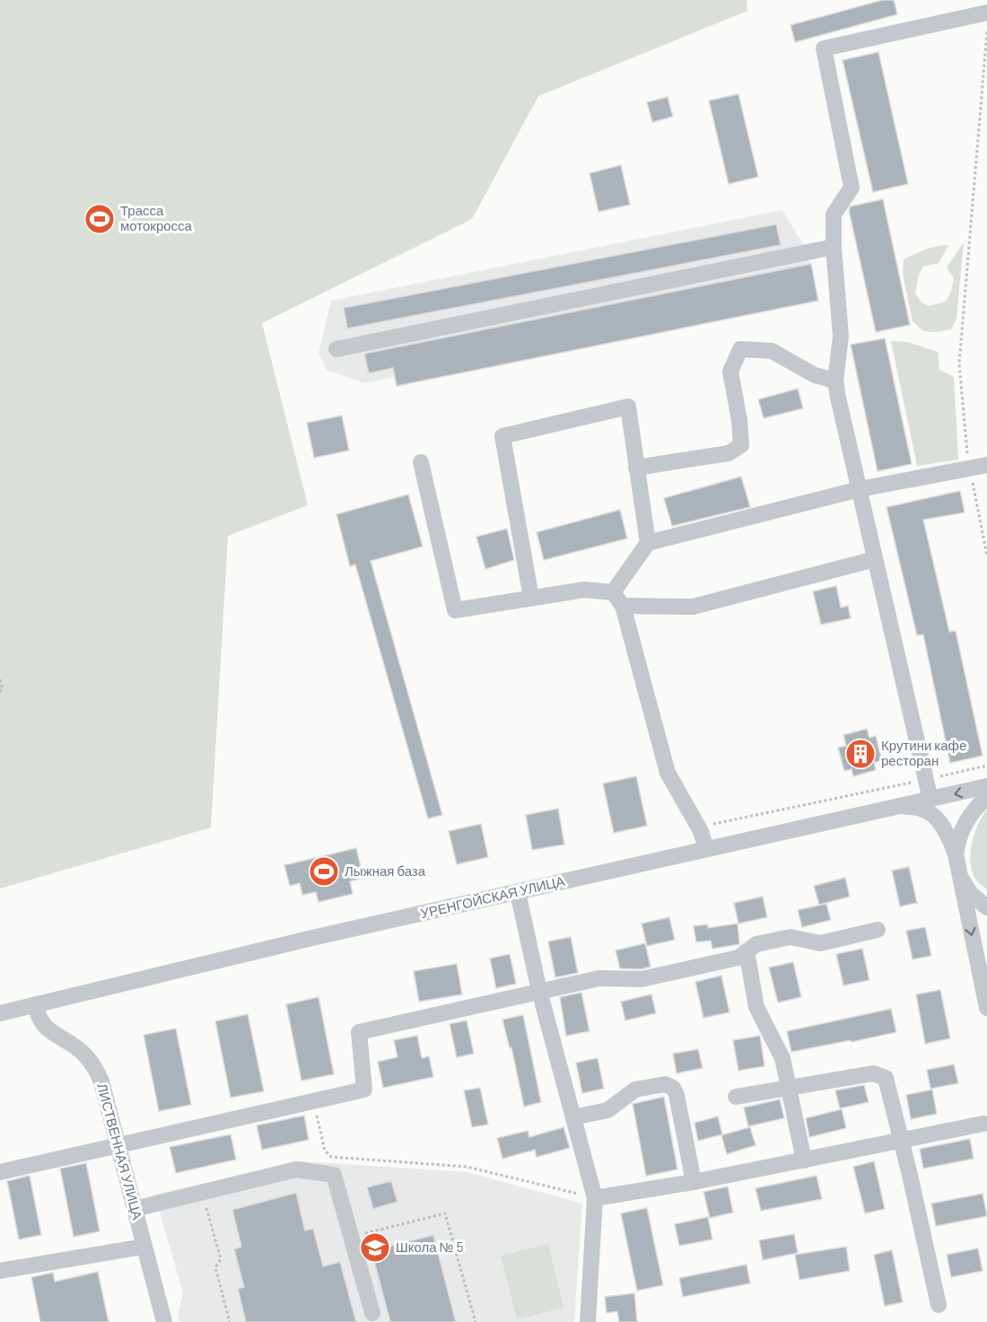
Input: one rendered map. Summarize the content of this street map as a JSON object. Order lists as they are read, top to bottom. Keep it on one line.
{"streets":{"street":["УРЕНГОЙСКАЯ УЛИЦА","ЛИСТВЕННАЯ УЛИЦА"]},"crossings":[["УРЕНГОЙСКАЯ УЛИЦА","ЛИСТВЕННАЯ УЛИЦА"]],"places":{"sports":["Трасса мотокросса","Лыжная база"],"building":["Крутини кафе ресторан"],"school or university":["Школа № 5"]}}
